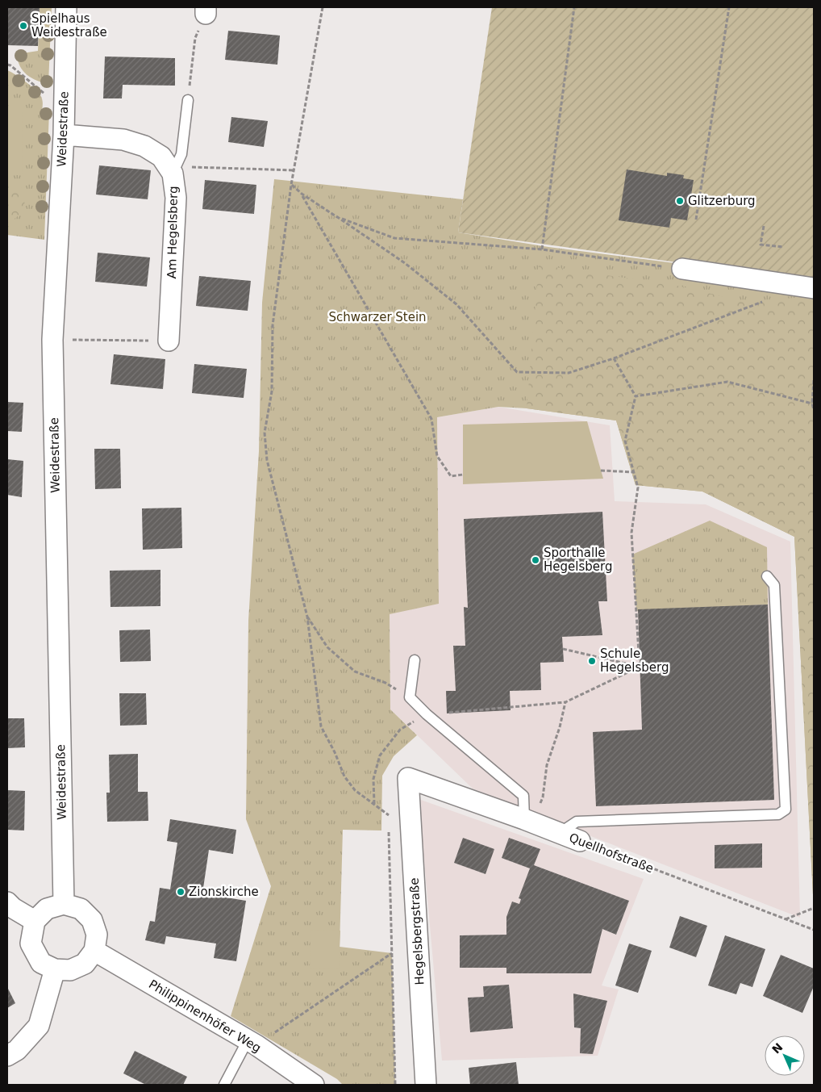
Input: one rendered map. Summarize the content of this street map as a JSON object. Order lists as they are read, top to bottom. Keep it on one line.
{"streets":{"street":["Weidestraße","Am Hegelsberg","Quellhofstraße","Hegelsbergstraße","Philippinenhöfer Weg"]},"crossings":[["Weidestraße","Am Hegelsberg"],["Weidestraße","Philippinenhöfer Weg"],["Quellhofstraße","Hegelsbergstraße"]],"parks":["Schwarzer Stein"],"places":["Spielhaus Weidestraße","Glitzerburg","Sporthalle Hegelsberg","Schule Hegelsberg","Zionskirche"],"north":"top left"}
